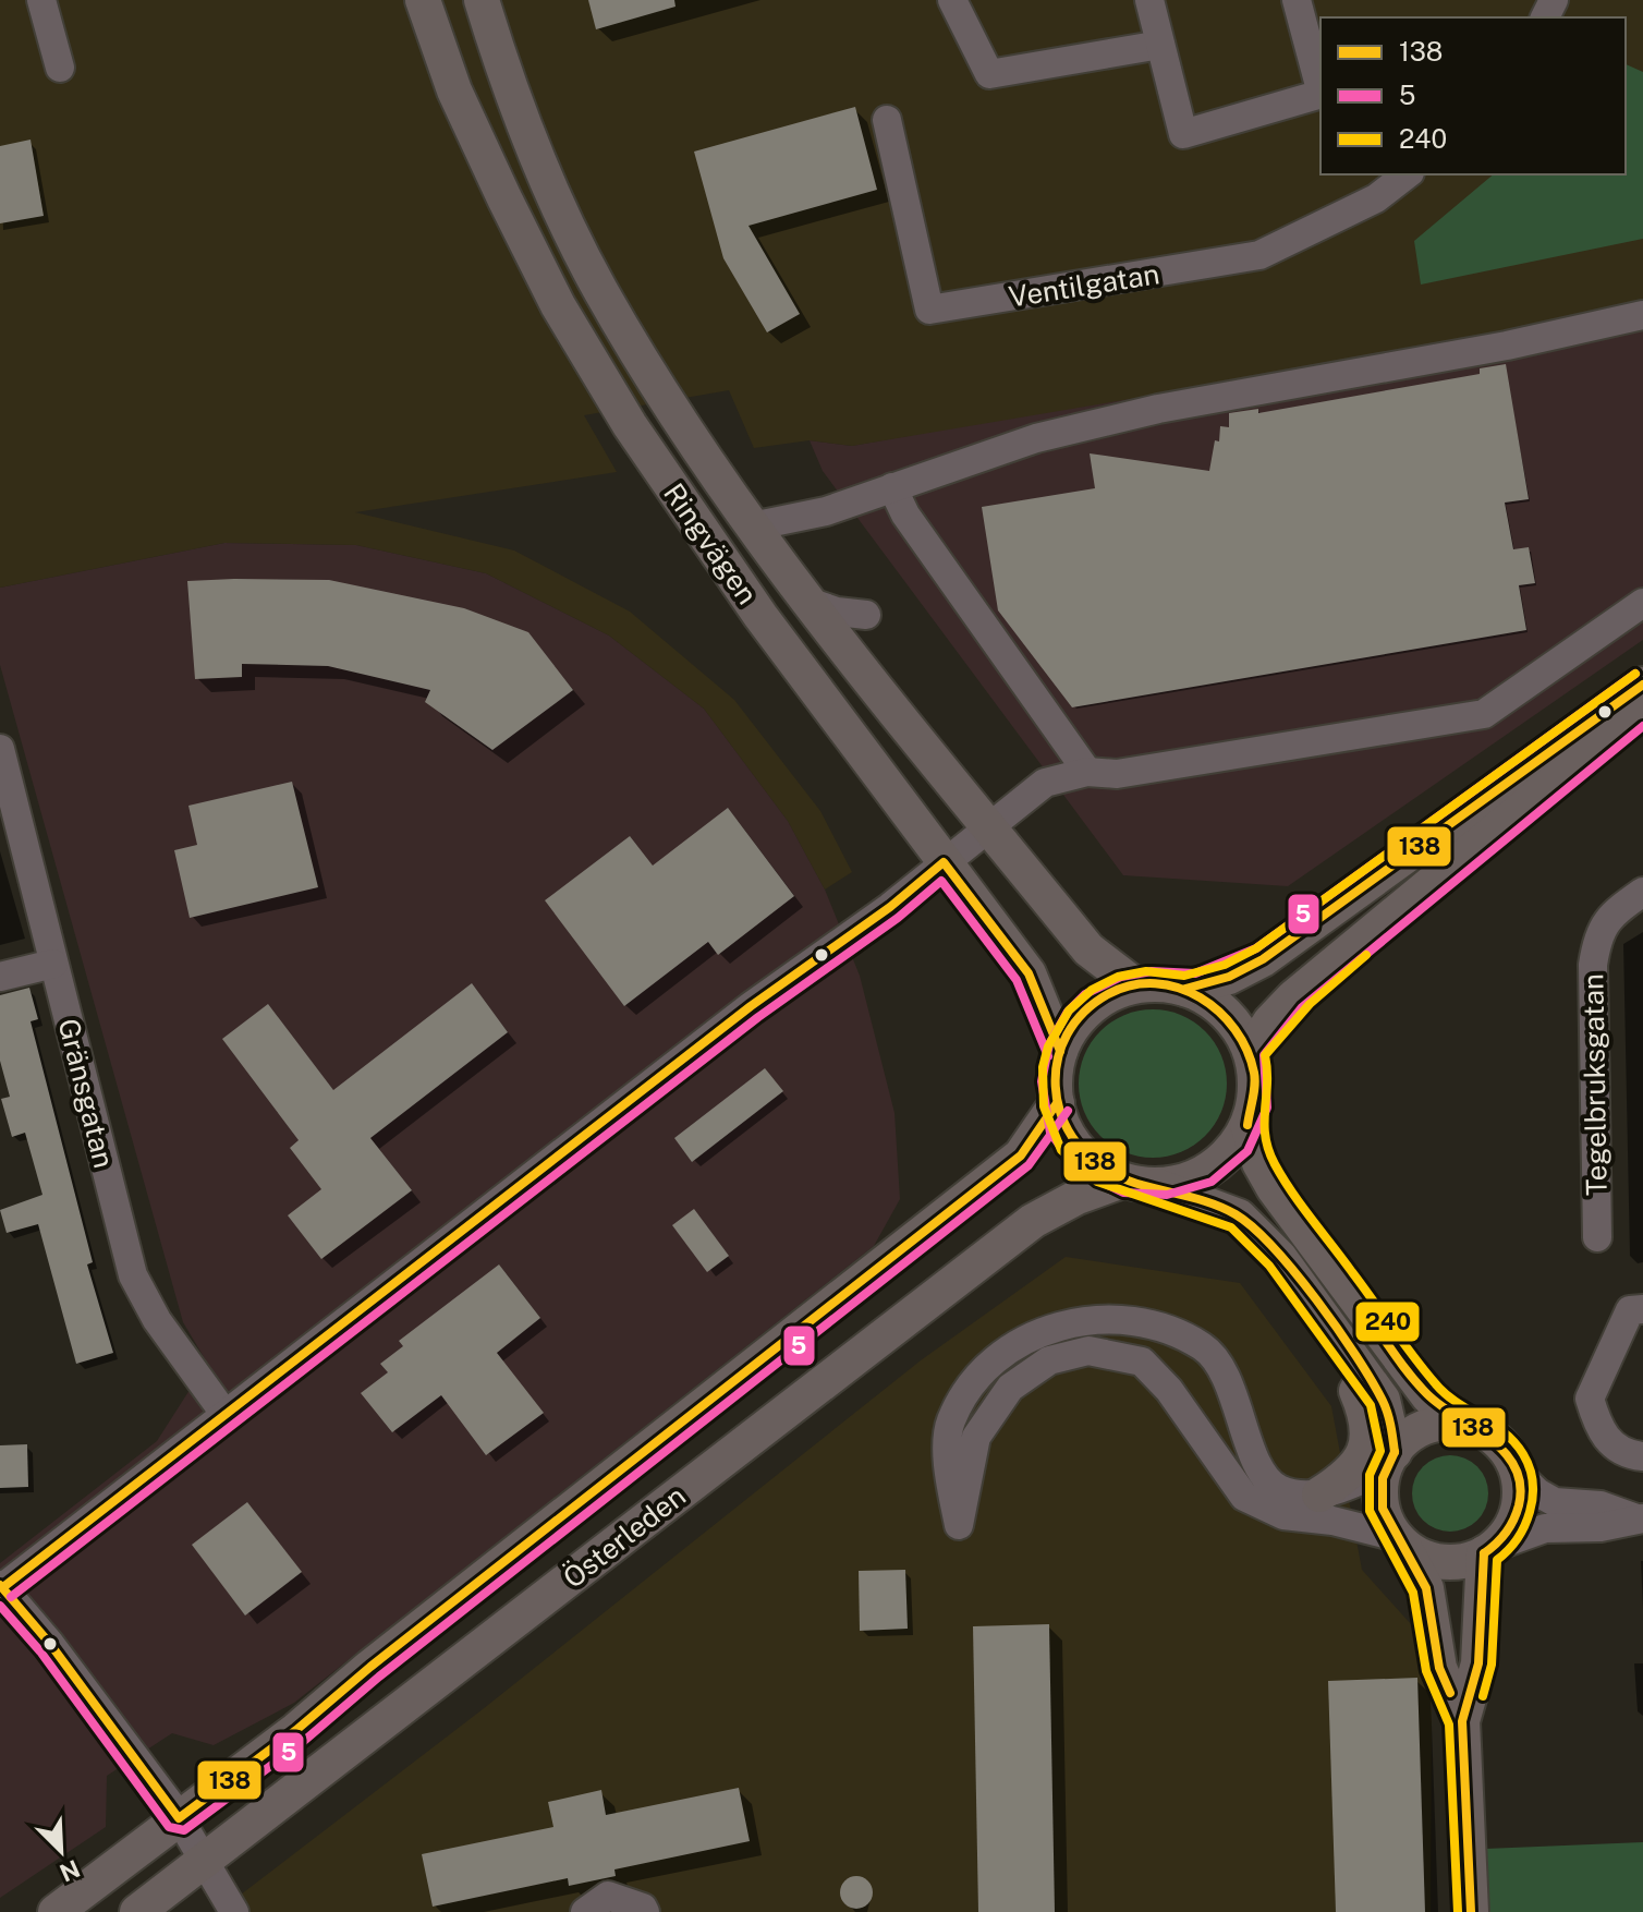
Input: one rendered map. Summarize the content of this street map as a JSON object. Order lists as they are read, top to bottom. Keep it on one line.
{"streets":{"main road":["Ringvägen","Österleden"],"street":["Ventilgatan","Tegelbruksgatan","Gränsgatan"]},"crossings":[["Ringvägen","Österleden"]],"lines":["transit line 5","transit line 240","transit line 138"],"legend":["138","5","240"],"north":"bottom right"}
